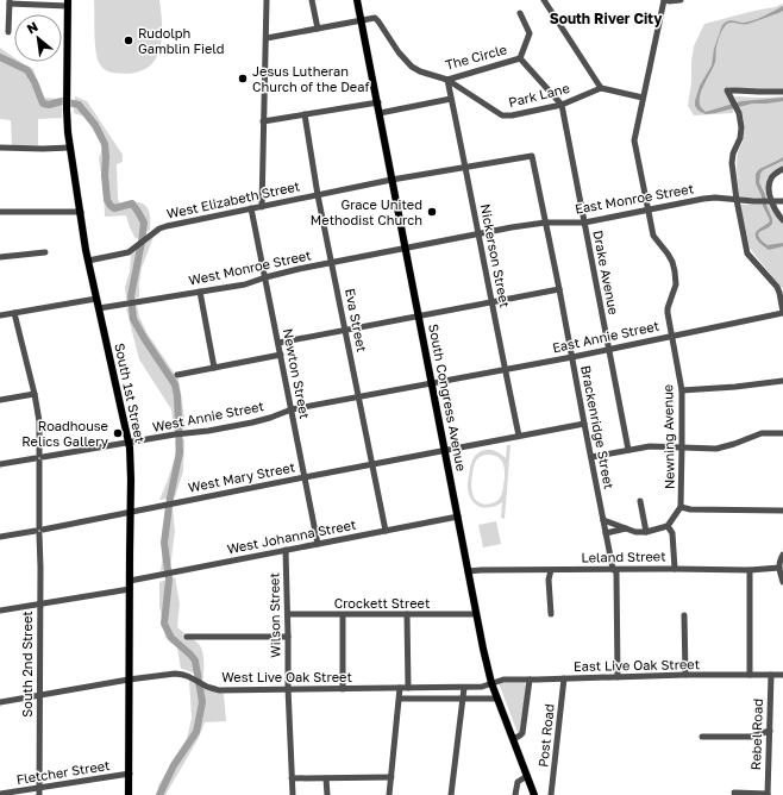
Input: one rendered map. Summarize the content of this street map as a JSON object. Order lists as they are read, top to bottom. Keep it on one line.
{"streets":{"main road":["South 1st Street","South Congress Avenue"],"street":["The Circle","Park Lane","East Monroe Street","West Elizabeth Street","Nickerson Street","West Monroe Street","Drake Avenue","Eva Street","East Annie Street","Newton Street","West Annie Street","Brackenridge Street","Newning Avenue","West Mary Street","West Johanna Street","Leland Street","Crockett Street","Wilson Street","South 2nd Street","East Live Oak Street","West Live Oak Street","Rebel Road","Post Road","Fletcher Street"]},"crossings":[["The Circle","Park Lane"],["The Circle","Nickerson Street"],["The Circle","South Congress Avenue"],["Park Lane","Nickerson Street"],["Park Lane","Drake Avenue"],["East Monroe Street","Nickerson Street"],["East Monroe Street","West Monroe Street"],["East Monroe Street","Drake Avenue"],["East Monroe Street","South Congress Avenue"],["East Monroe Street","Brackenridge Street"],["East Monroe Street","Newning Avenue"],["West Elizabeth Street","Nickerson Street"],["West Elizabeth Street","Eva Street"],["West Elizabeth Street","Newton Street"],["West Elizabeth Street","South 1st Street"],["West Elizabeth Street","South Congress Avenue"],["West Elizabeth Street","Brackenridge Street"],["Nickerson Street","East Annie Street"],["Nickerson Street","West Mary Street"],["West Monroe Street","Eva Street"],["West Monroe Street","Newton Street"],["West Monroe Street","South 1st Street"],["West Monroe Street","South Congress Avenue"],["Drake Avenue","East Annie Street"],["Drake Avenue","Brackenridge Street"],["Drake Avenue","Newning Avenue"],["Eva Street","West Annie Street"],["Eva Street","West Mary Street"],["Eva Street","West Johanna Street"],["East Annie Street","South Congress Avenue"],["East Annie Street","West Annie Street"],["East Annie Street","Brackenridge Street"],["East Annie Street","Newning Avenue"],["Newton Street","West Annie Street"],["Newton Street","West Mary Street"],["Newton Street","West Johanna Street"],["South 1st Street","West Annie Street"],["South 1st Street","West Mary Street"],["South 1st Street","West Johanna Street"],["South 1st Street","West Live Oak Street"],["South 1st Street","Fletcher Street"],["South Congress Avenue","West Annie Street"],["South Congress Avenue","West Mary Street"],["South Congress Avenue","West Johanna Street"],["South Congress Avenue","Leland Street"],["South Congress Avenue","Crockett Street"],["South Congress Avenue","East Live Oak Street"],["South Congress Avenue","West Live Oak Street"],["West Annie Street","South 2nd Street"],["Brackenridge Street","Newning Avenue"],["Brackenridge Street","West Mary Street"],["Brackenridge Street","Leland Street"],["Brackenridge Street","East Live Oak Street"],["West Mary Street","South 2nd Street"],["West Johanna Street","Wilson Street"],["Crockett Street","Wilson Street"],["Wilson Street","West Live Oak Street"],["South 2nd Street","West Live Oak Street"],["South 2nd Street","Fletcher Street"],["East Live Oak Street","West Live Oak Street"],["East Live Oak Street","Rebel Road"],["East Live Oak Street","Post Road"]],"districts":["South River City"],"places":["Rudolph Gamblin Field","Jesus Lutheran Church of the Deaf","Grace United Methodist Church","Roadhouse Relics Gallery"],"north":"top left"}
